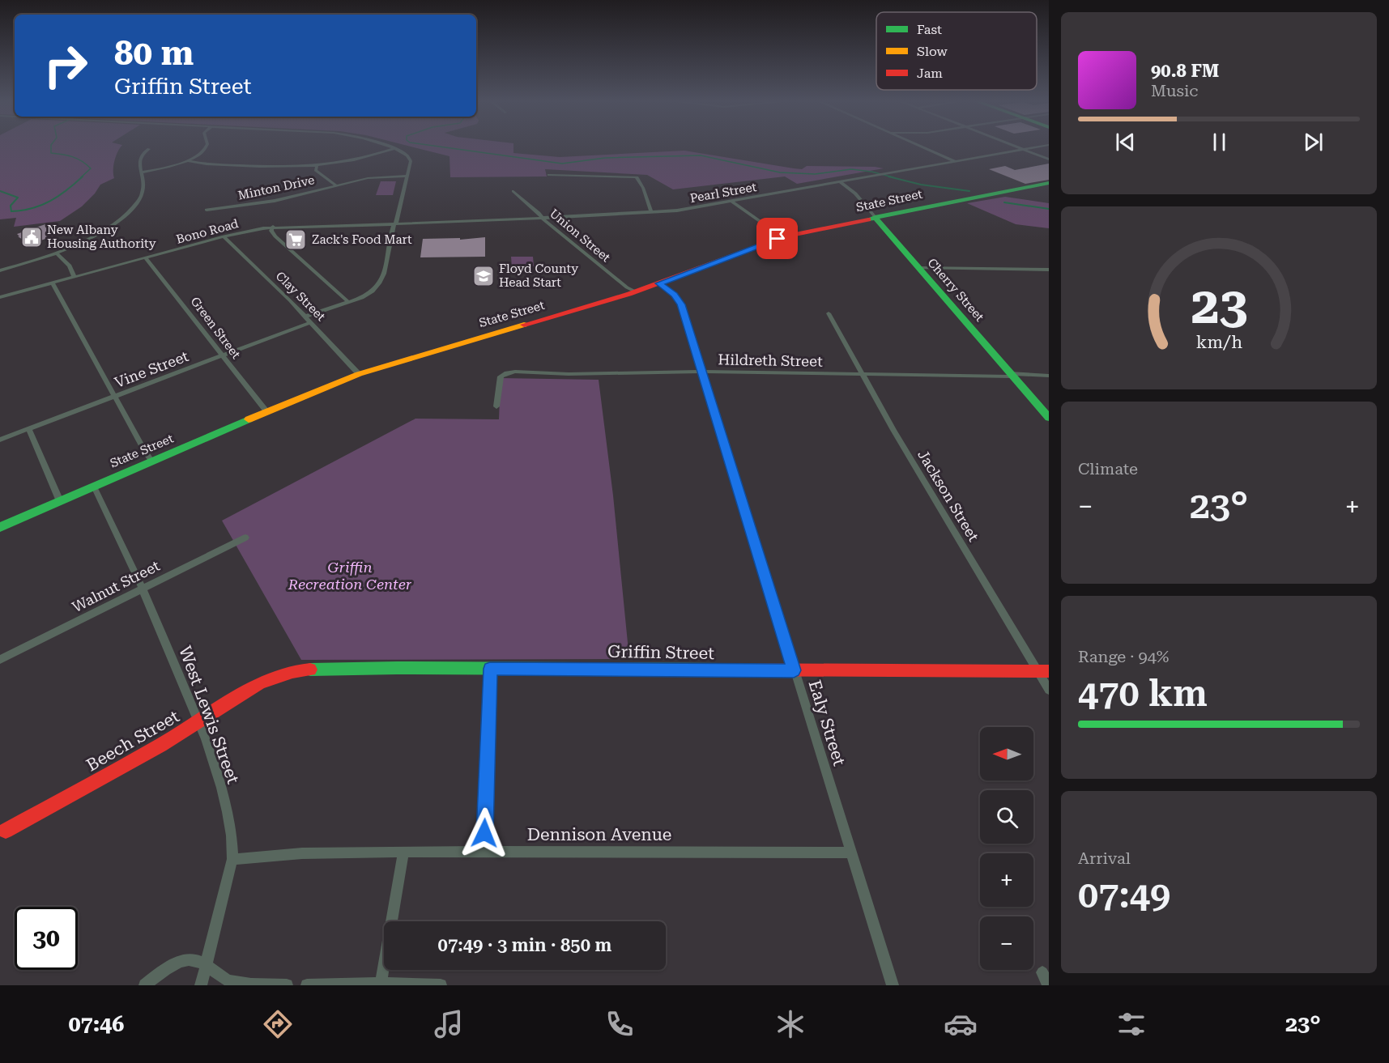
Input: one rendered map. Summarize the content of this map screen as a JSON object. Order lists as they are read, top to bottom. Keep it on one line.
{"streets":{"main road":["State Street","Cherry Street","Griffin Street","Beech Street"],"street":["Minton Drive","Pearl Street","Bono Road","Union Street","Clay Street","Green Street","Hildreth Street","Vine Street","Jackson Street","Walnut Street","West Lewis Street","Ealy Street","Dennison Avenue"]},"crossings":[["Pearl Street","Bono Road"],["Pearl Street","Union Street"],["Pearl Street","Cherry Street"],["State Street","Union Street"],["State Street","Cherry Street"],["State Street","Clay Street"],["State Street","Green Street"],["State Street","West Lewis Street"],["State Street","Ealy Street"],["Bono Road","Clay Street"],["Bono Road","Green Street"],["Cherry Street","Hildreth Street"],["Clay Street","Vine Street"],["Green Street","Vine Street"],["Hildreth Street","Jackson Street"],["Hildreth Street","Ealy Street"],["Jackson Street","Griffin Street"],["Walnut Street","West Lewis Street"],["Griffin Street","Ealy Street"],["Griffin Street","Beech Street"],["West Lewis Street","Beech Street"],["West Lewis Street","Dennison Avenue"],["Ealy Street","Dennison Avenue"]],"parks":["Griffin Recreation Center"],"places":{"public building":["New Albany Housing Authority"],"supermarket":["Zack's Food Mart"],"school or university":["Floyd County Head Start"]},"legend":["Fast","Slow","Jam"],"north":"left","page":{"turn":["80 m","Griffin Street"],"song":["90.8 FM","Music"],"tile":["Climate",["Range · 94%","470 km"],["Arrival","07:49"]],"heat":["−","23°","+"],"map_buttons":["+","−"],"limit":"30","trip":"07:49 · 3 min · 850 m","tabs":["07:46","23°"],"gauge":["23","km/h"]}}
